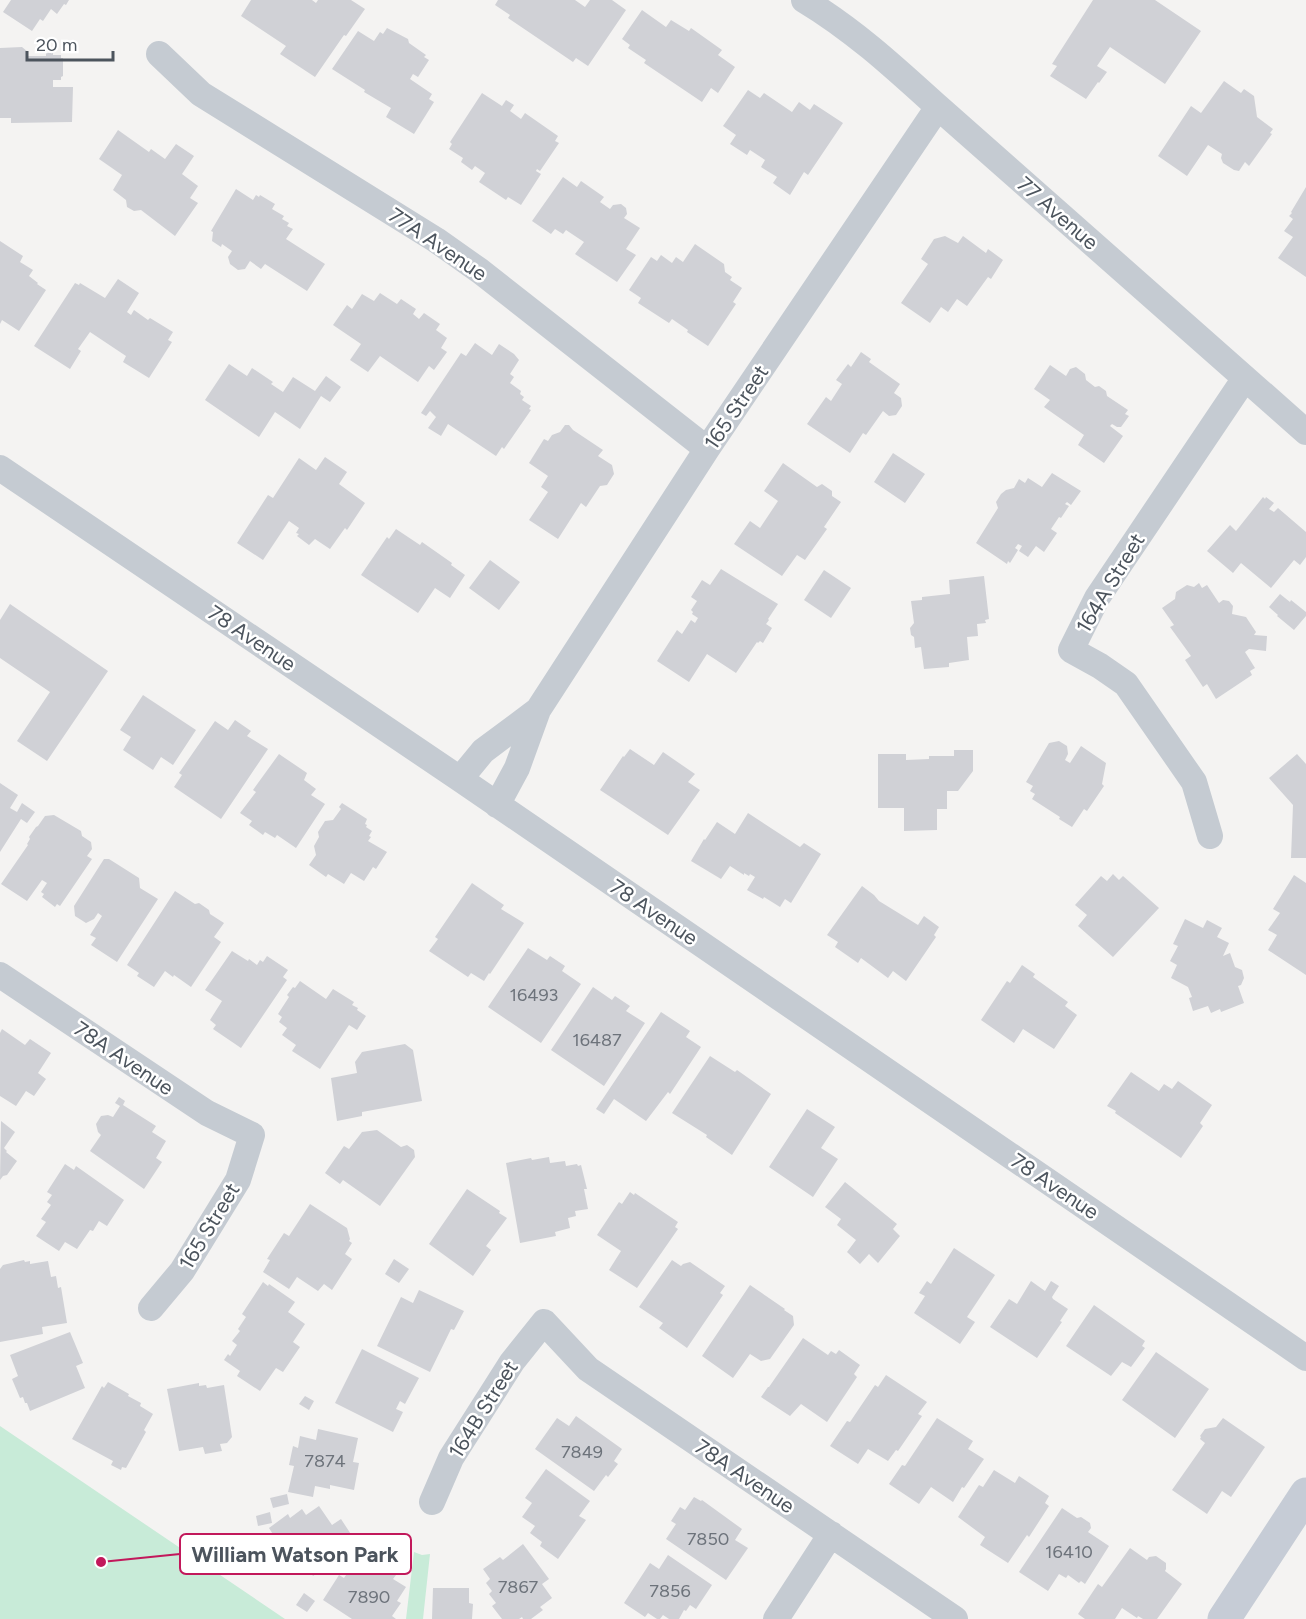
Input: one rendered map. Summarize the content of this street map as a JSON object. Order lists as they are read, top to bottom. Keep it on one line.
{"streets":{"street":["77 Avenue","77A Avenue","165 Street","164A Street","78 Avenue","78A Avenue","164B Street"]},"crossings":[["77 Avenue","165 Street"],["77 Avenue","164A Street"],["77A Avenue","165 Street"],["165 Street","78 Avenue"],["165 Street","78A Avenue"],["78A Avenue","164B Street"]],"places":["William Watson Park"],"house_numbers":["16493","16487","7849","7874","7850","16410","7867","7856","7890"],"scale_bar":"20 m"}
